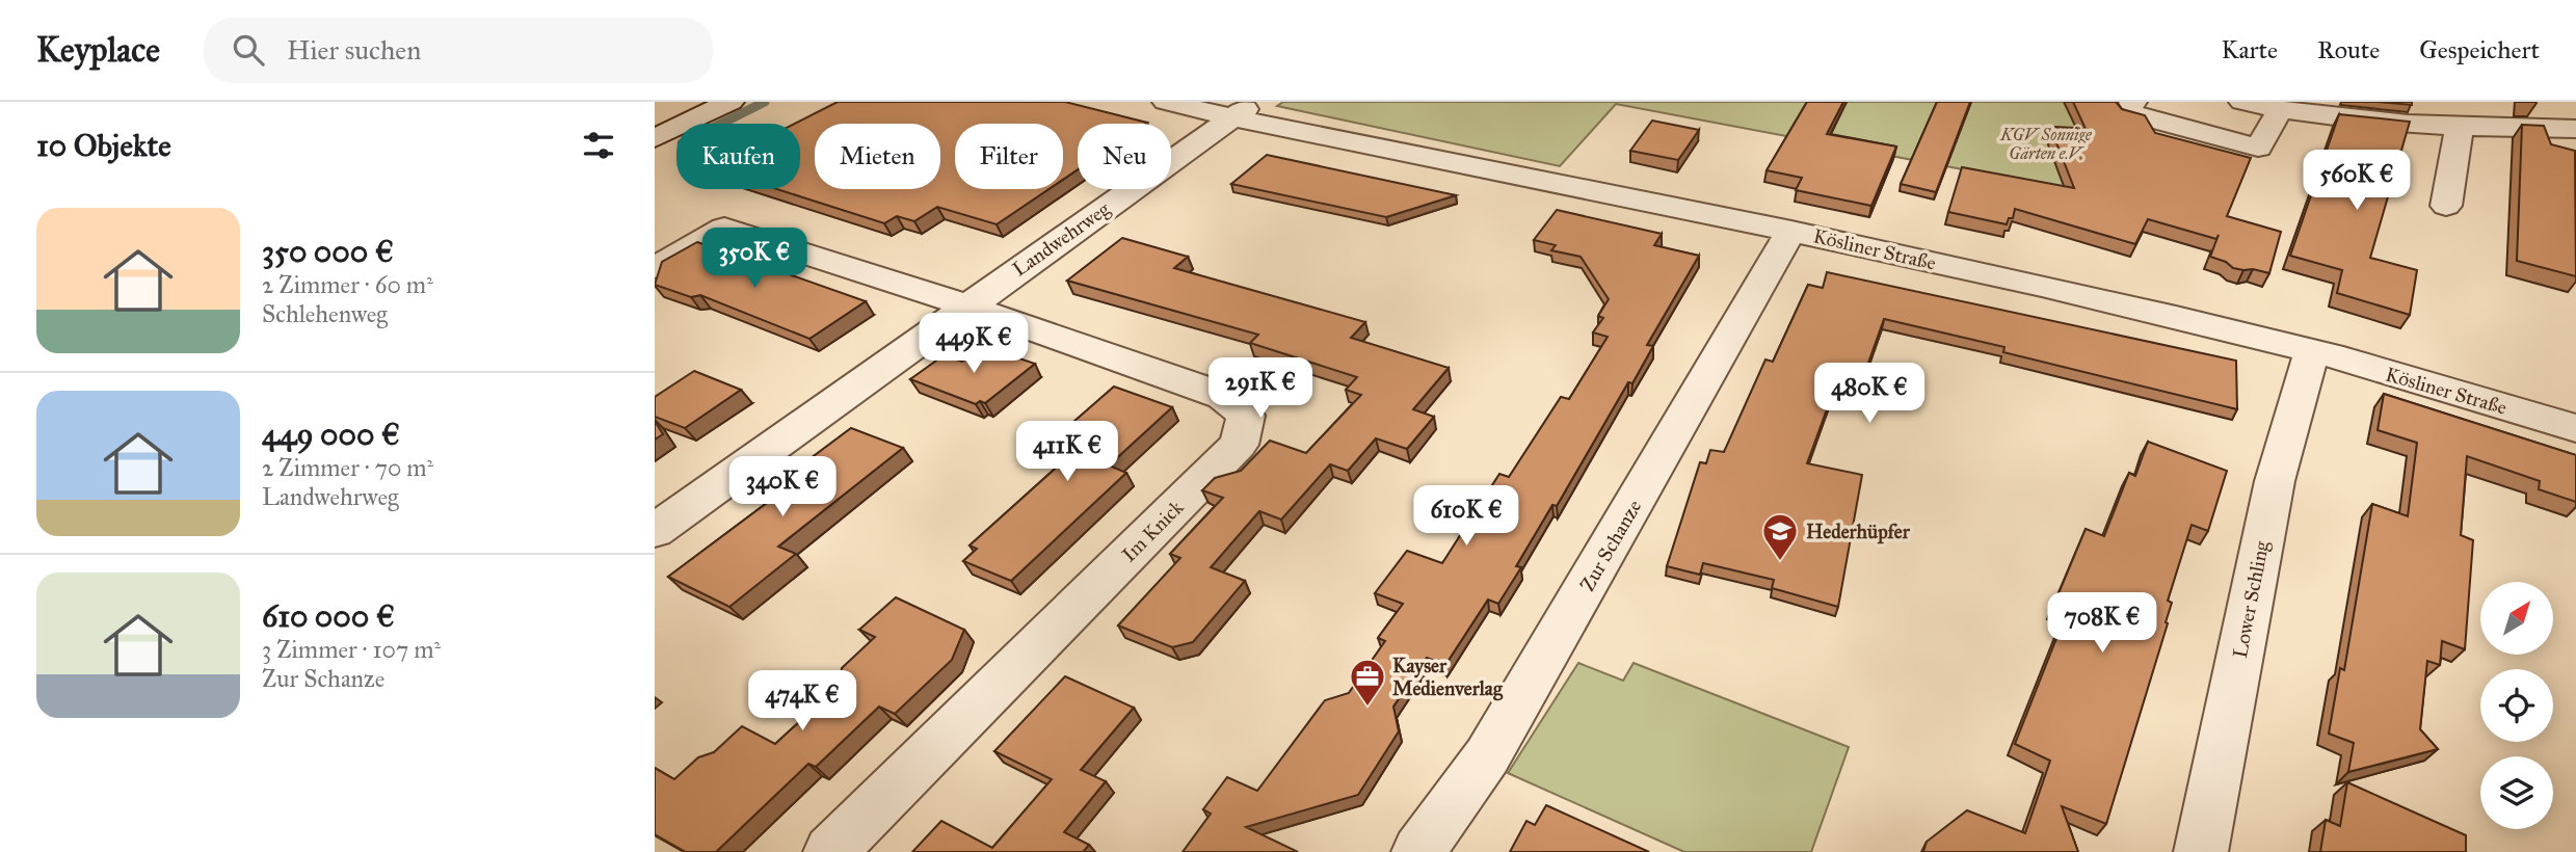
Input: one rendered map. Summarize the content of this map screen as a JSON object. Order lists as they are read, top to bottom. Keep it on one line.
{"streets":{"street":["Landwehrweg","Kösliner Straße","Im Knick","Zur Schanze","Lower Schling"]},"crossings":[["Landwehrweg","Kösliner Straße"],["Landwehrweg","Im Knick"],["Kösliner Straße","Zur Schanze"],["Kösliner Straße","Lower Schling"]],"parks":["KGV Sonnige Gärten e.V."],"places":{"school or university":["Hederhüpfer"],"office":["Kayser Medienverlag"]},"north":"top right","page":{"header":"Keyplace","search":"Hier suchen","nav":["Karte","Route","Gespeichert"],"heading":"10 Objekte","chip":["Kaufen","Mieten","Filter","Neu"],"price":["560K €","350K €","449K €","291K €","480K €","411K €","340K €","610K €","708K €","474K €"],"list":[{"name":"350 000 €","note":"2 Zimmer · 60 m² · Schlehenweg"},{"name":"449 000 €","note":"2 Zimmer · 70 m² · Landwehrweg"},{"name":"610 000 €","note":"3 Zimmer · 107 m² · Zur Schanze"}]}}
